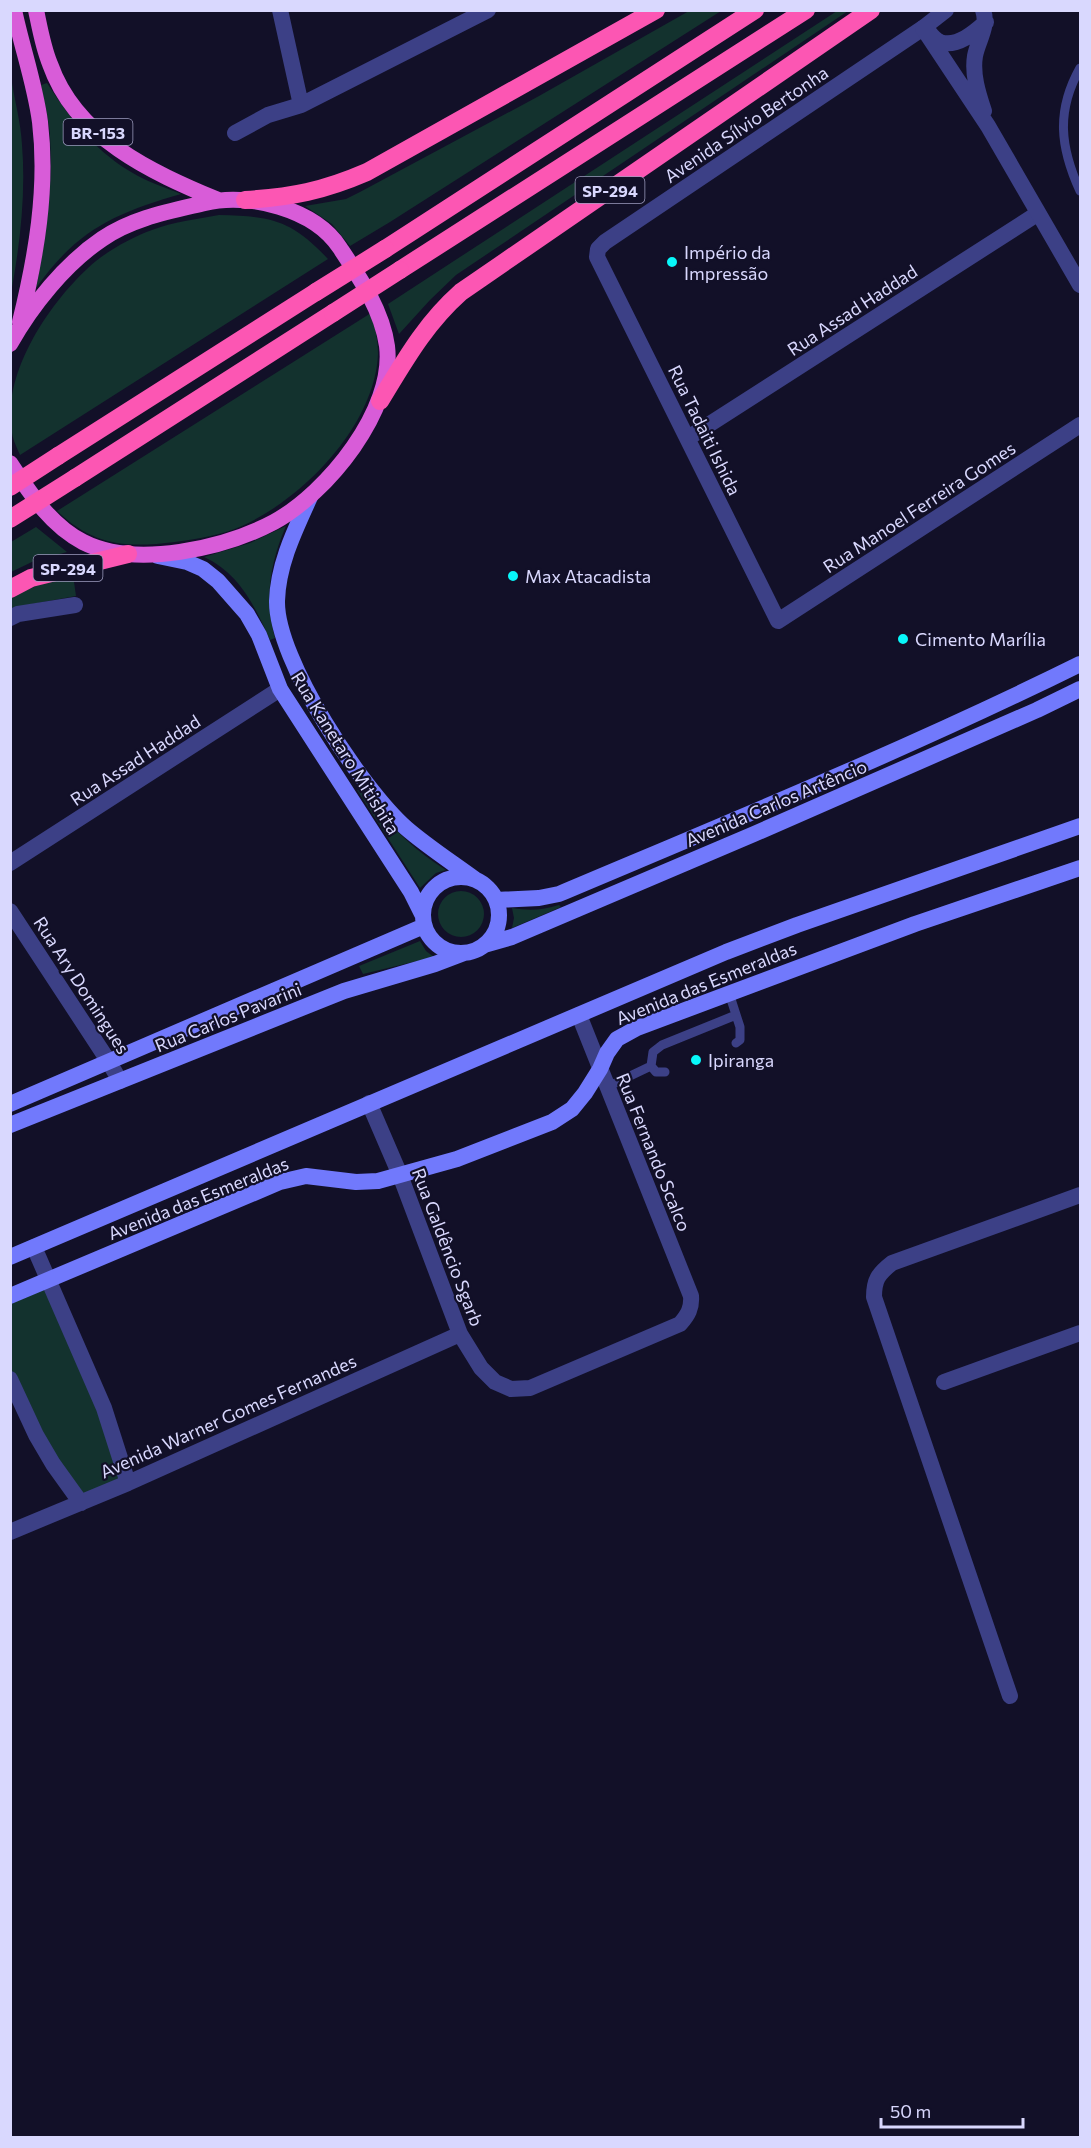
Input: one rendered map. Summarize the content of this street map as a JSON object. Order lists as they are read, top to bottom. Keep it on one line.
{"streets":{"highway":["BR-153","SP-294"],"main road":["Rua Kanetaro Mitishita","Avenida Carlos Artêncio","Avenida das Esmeraldas","Rua Carlos Pavarini"],"street":["Avenida Sílvio Bertonha","Rua Assad Haddad","Rua Tadaiti Ishida","Rua Manoel Ferreira Gomes","Rua Ary Domingues","Rua Fernando Scalco","Rua Galdêncio Sgarb","Avenida Warner Gomes Fernandes"]},"crossings":[["Avenida Sílvio Bertonha","Rua Tadaiti Ishida"],["Rua Assad Haddad","Rua Tadaiti Ishida"],["Rua Assad Haddad","Rua Kanetaro Mitishita"],["Rua Tadaiti Ishida","Rua Manoel Ferreira Gomes"],["Rua Kanetaro Mitishita","Avenida Carlos Artêncio"],["Rua Kanetaro Mitishita","Rua Carlos Pavarini"],["Avenida Carlos Artêncio","Rua Carlos Pavarini"],["Avenida das Esmeraldas","Rua Fernando Scalco"],["Avenida das Esmeraldas","Rua Galdêncio Sgarb"],["Rua Ary Domingues","Rua Carlos Pavarini"],["Rua Fernando Scalco","Rua Galdêncio Sgarb"],["Rua Galdêncio Sgarb","Avenida Warner Gomes Fernandes"]],"places":["Império da Impressão","Max Atacadista","Cimento Marília","Ipiranga"],"scale_bar":"50 m"}
